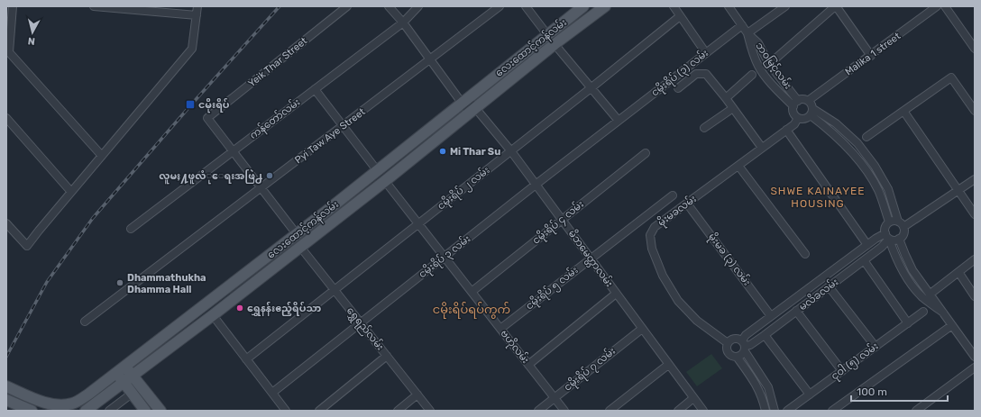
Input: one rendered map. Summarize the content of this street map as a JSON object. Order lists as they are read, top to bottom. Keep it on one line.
{"streets":{"main road":["လေးထောင့်ကန်လမ်း"],"street":["Malika 1 street","Yeik Thar Street","ဘ၀မြင့်လမ်း","ငမိုးရိပ် (၃) လမ်း","ကန်တော်လမ်း","Pyi Taw Aye Street","ငမိုးရိပ် ၂ လမ်း","မိုးမခလမ်း","ငမိုးရိပ် ၄ လမ်း","ငမိုးရိပ် ၃ လမ်း","မိဘမေတ္တာလမ်း","မိုးမခ (၃) လမ်း","ငမိုးရိပ် ၅ လမ်း","မလိခလမ်း","ရွှေရည်လမ်း","ဗဟိုလမ်း","ငုဝါ (၅) လမ်း","ငမိုးရိပ် ၇ လမ်း"]},"crossings":[["လေးထောင့်ကန်လမ်း","မိဘမေတ္တာလမ်း"],["လေးထောင့်ကန်လမ်း","ရွှေရည်လမ်း"],["လေးထောင့်ကန်လမ်း","ဗဟိုလမ်း"],["Malika 1 street","ဘ၀မြင့်လမ်း"],["Malika 1 street","မိုးမခလမ်း"],["Yeik Thar Street","ကန်တော်လမ်း"],["ဘ၀မြင့်လမ်း","မိုးမခလမ်း"],["ငမိုးရိပ် (၃) လမ်း","ငမိုးရိပ် ၃ လမ်း"],["ကန်တော်လမ်း","မိဘမေတ္တာလမ်း"],["Pyi Taw Aye Street","မိဘမေတ္တာလမ်း"],["ငမိုးရိပ် ၂ လမ်း","မိဘမေတ္တာလမ်း"],["ငမိုးရိပ် ၂ လမ်း","ရွှေရည်လမ်း"],["ငမိုးရိပ် ၂ လမ်း","ဗဟိုလမ်း"],["မိုးမခလမ်း","မိုးမခ (၃) လမ်း"],["မိုးမခလမ်း","မလိခလမ်း"],["ငမိုးရိပ် ၄ လမ်း","မိဘမေတ္တာလမ်း"],["ငမိုးရိပ် ၄ လမ်း","ဗဟိုလမ်း"],["ငမိုးရိပ် ၃ လမ်း","မိဘမေတ္တာလမ်း"],["ငမိုးရိပ် ၃ လမ်း","ရွှေရည်လမ်း"],["ငမိုးရိပ် ၃ လမ်း","ဗဟိုလမ်း"],["မိဘမေတ္တာလမ်း","ငမိုးရိပ် ၅ လမ်း"],["မိဘမေတ္တာလမ်း","ငမိုးရိပ် ၇ လမ်း"],["မိုးမခ (၃) လမ်း","မလိခလမ်း"],["ငမိုးရိပ် ၅ လမ်း","ဗဟိုလမ်း"],["ဗဟိုလမ်း","ငမိုးရိပ် ၇ လမ်း"]],"districts":["SHWE KAINAYEE HOUSING","ငမိုးရိပ်ရပ်ကွက်"],"places":{"transit":["ငမိုးရိပ်"],"other":["Mi Thar Su","လူမႈ႔ဖူလံုေရးအဖြဲ႕","Dhammathukha Dhamma Hall","ရွှေနန်းဧည့်ရိပ်သာ"]},"scale_bar":"100 m","north":"bottom"}
